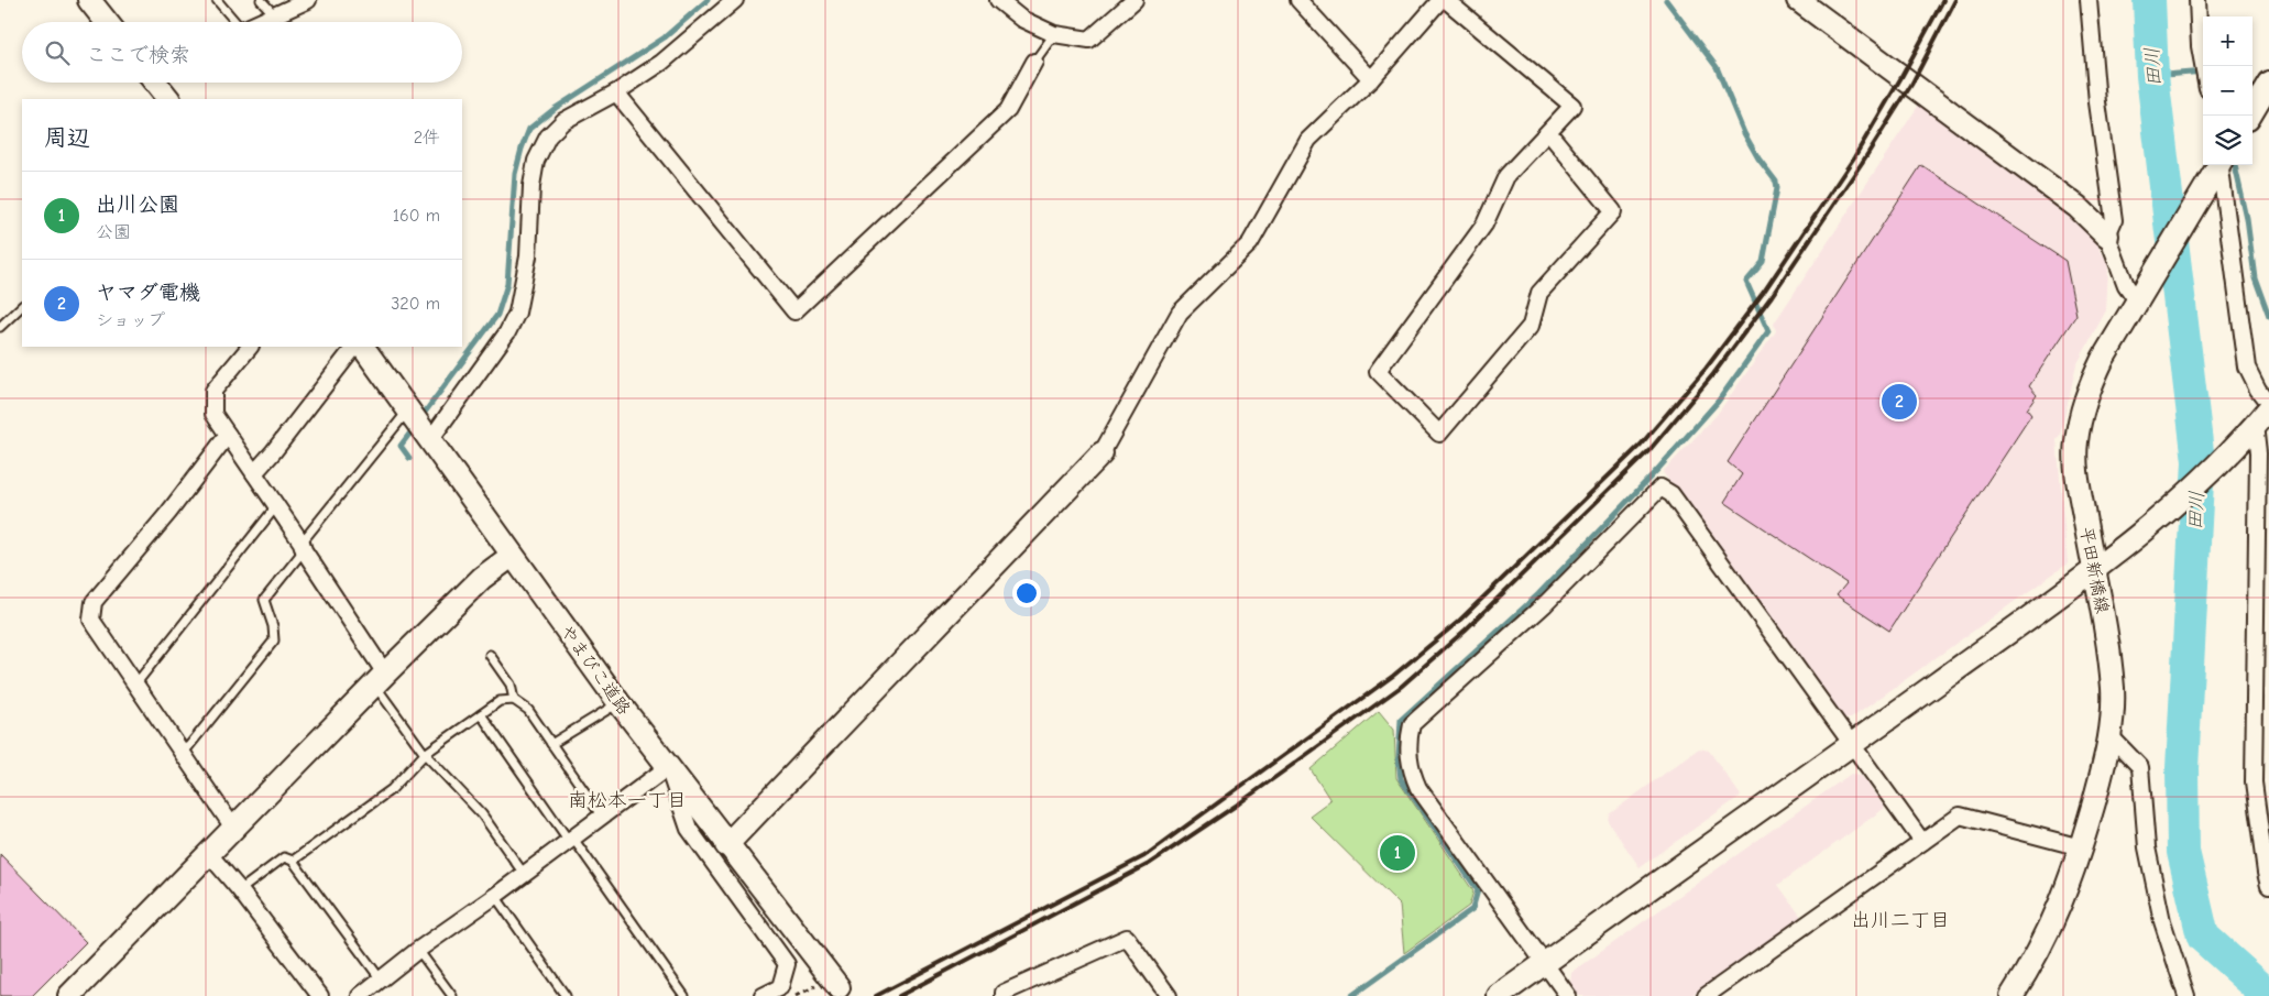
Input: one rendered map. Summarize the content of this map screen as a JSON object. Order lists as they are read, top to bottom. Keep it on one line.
{"streets":{"street":["平田新橋線","やまびこ道路"]},"districts":["南松本一丁目","出川二丁目"],"water":["田川"],"page":{"map_buttons":["+","−"],"search":"ここで検索","heading":["周辺","2件"],"list":[{"mark":"1","name":"出川公園","note":"公園","value":"160 m"},{"mark":"2","name":"ヤマダ電機","note":"ショップ","value":"320 m"}],"pins":["2","1"]}}
